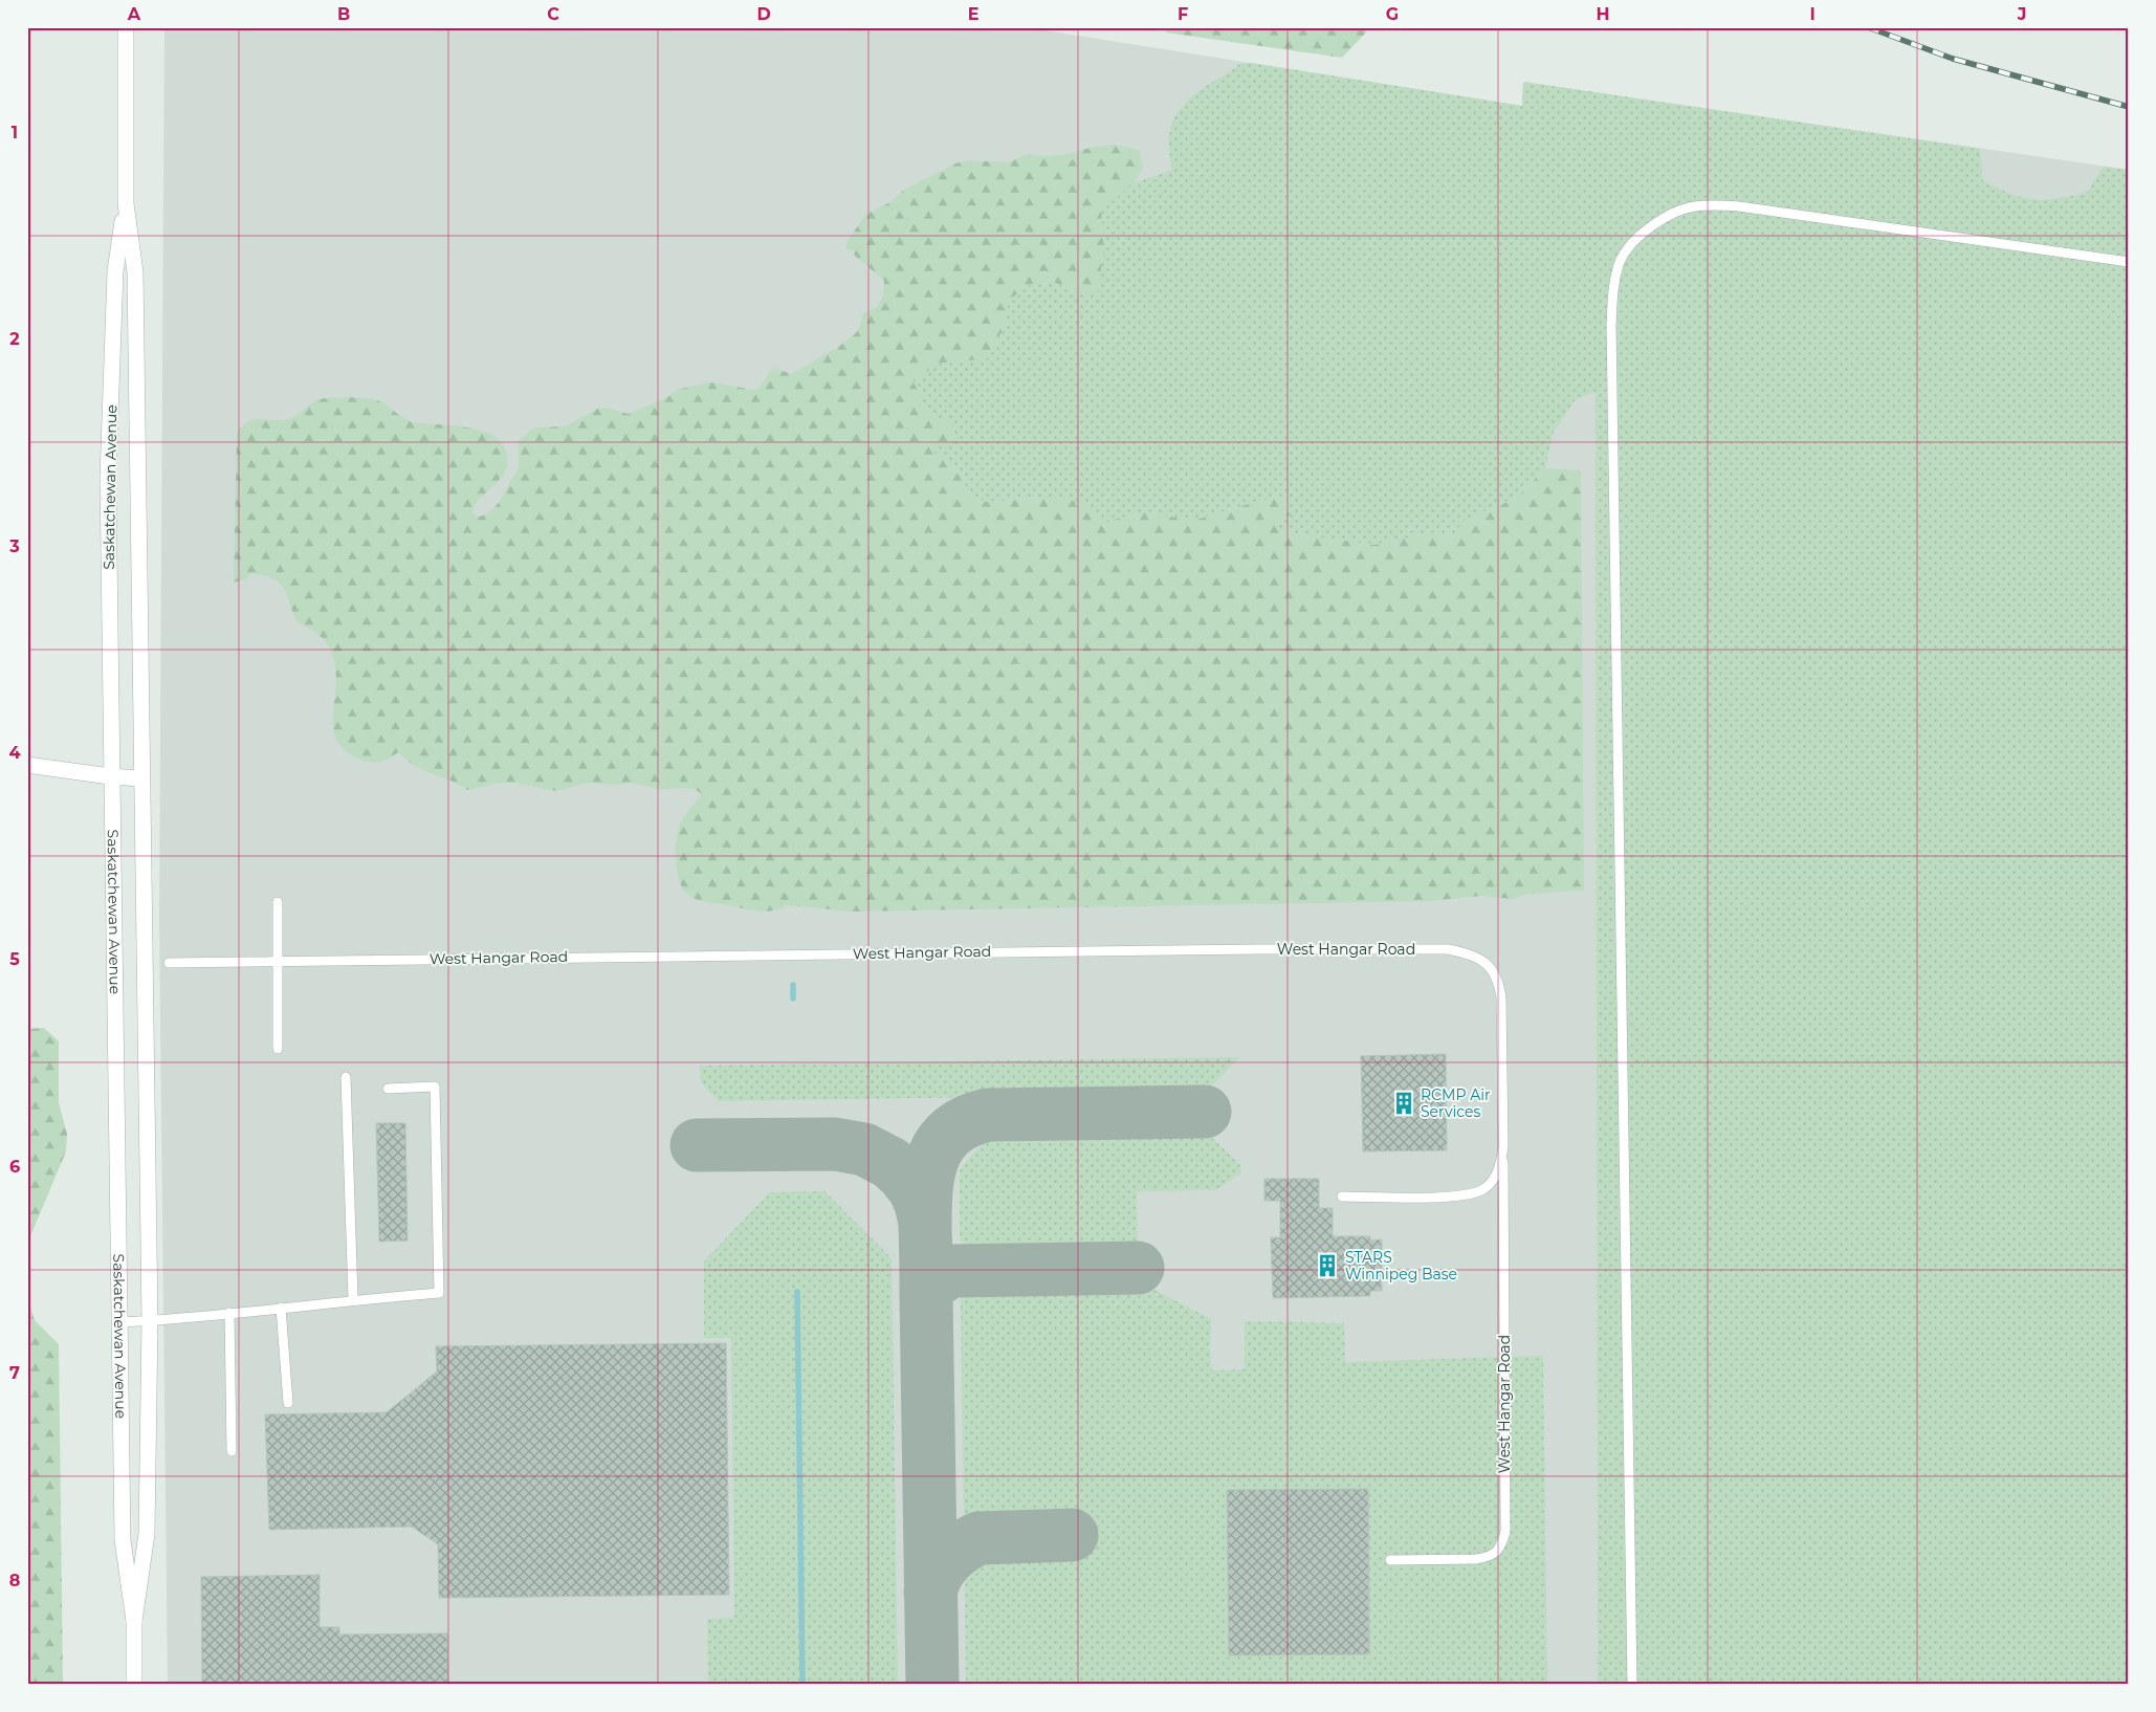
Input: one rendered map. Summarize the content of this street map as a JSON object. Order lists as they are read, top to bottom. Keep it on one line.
{"streets":{"street":["Saskatchewan Avenue"],"lane":["West Hangar Road"]},"places":{"building":["RCMP Air Services","STARS Winnipeg Base"]},"grid":{"columns":["A","B","C","D","E","F","G","H","I","J"],"rows":["1","2","3","4","5","6","7","8"]}}
